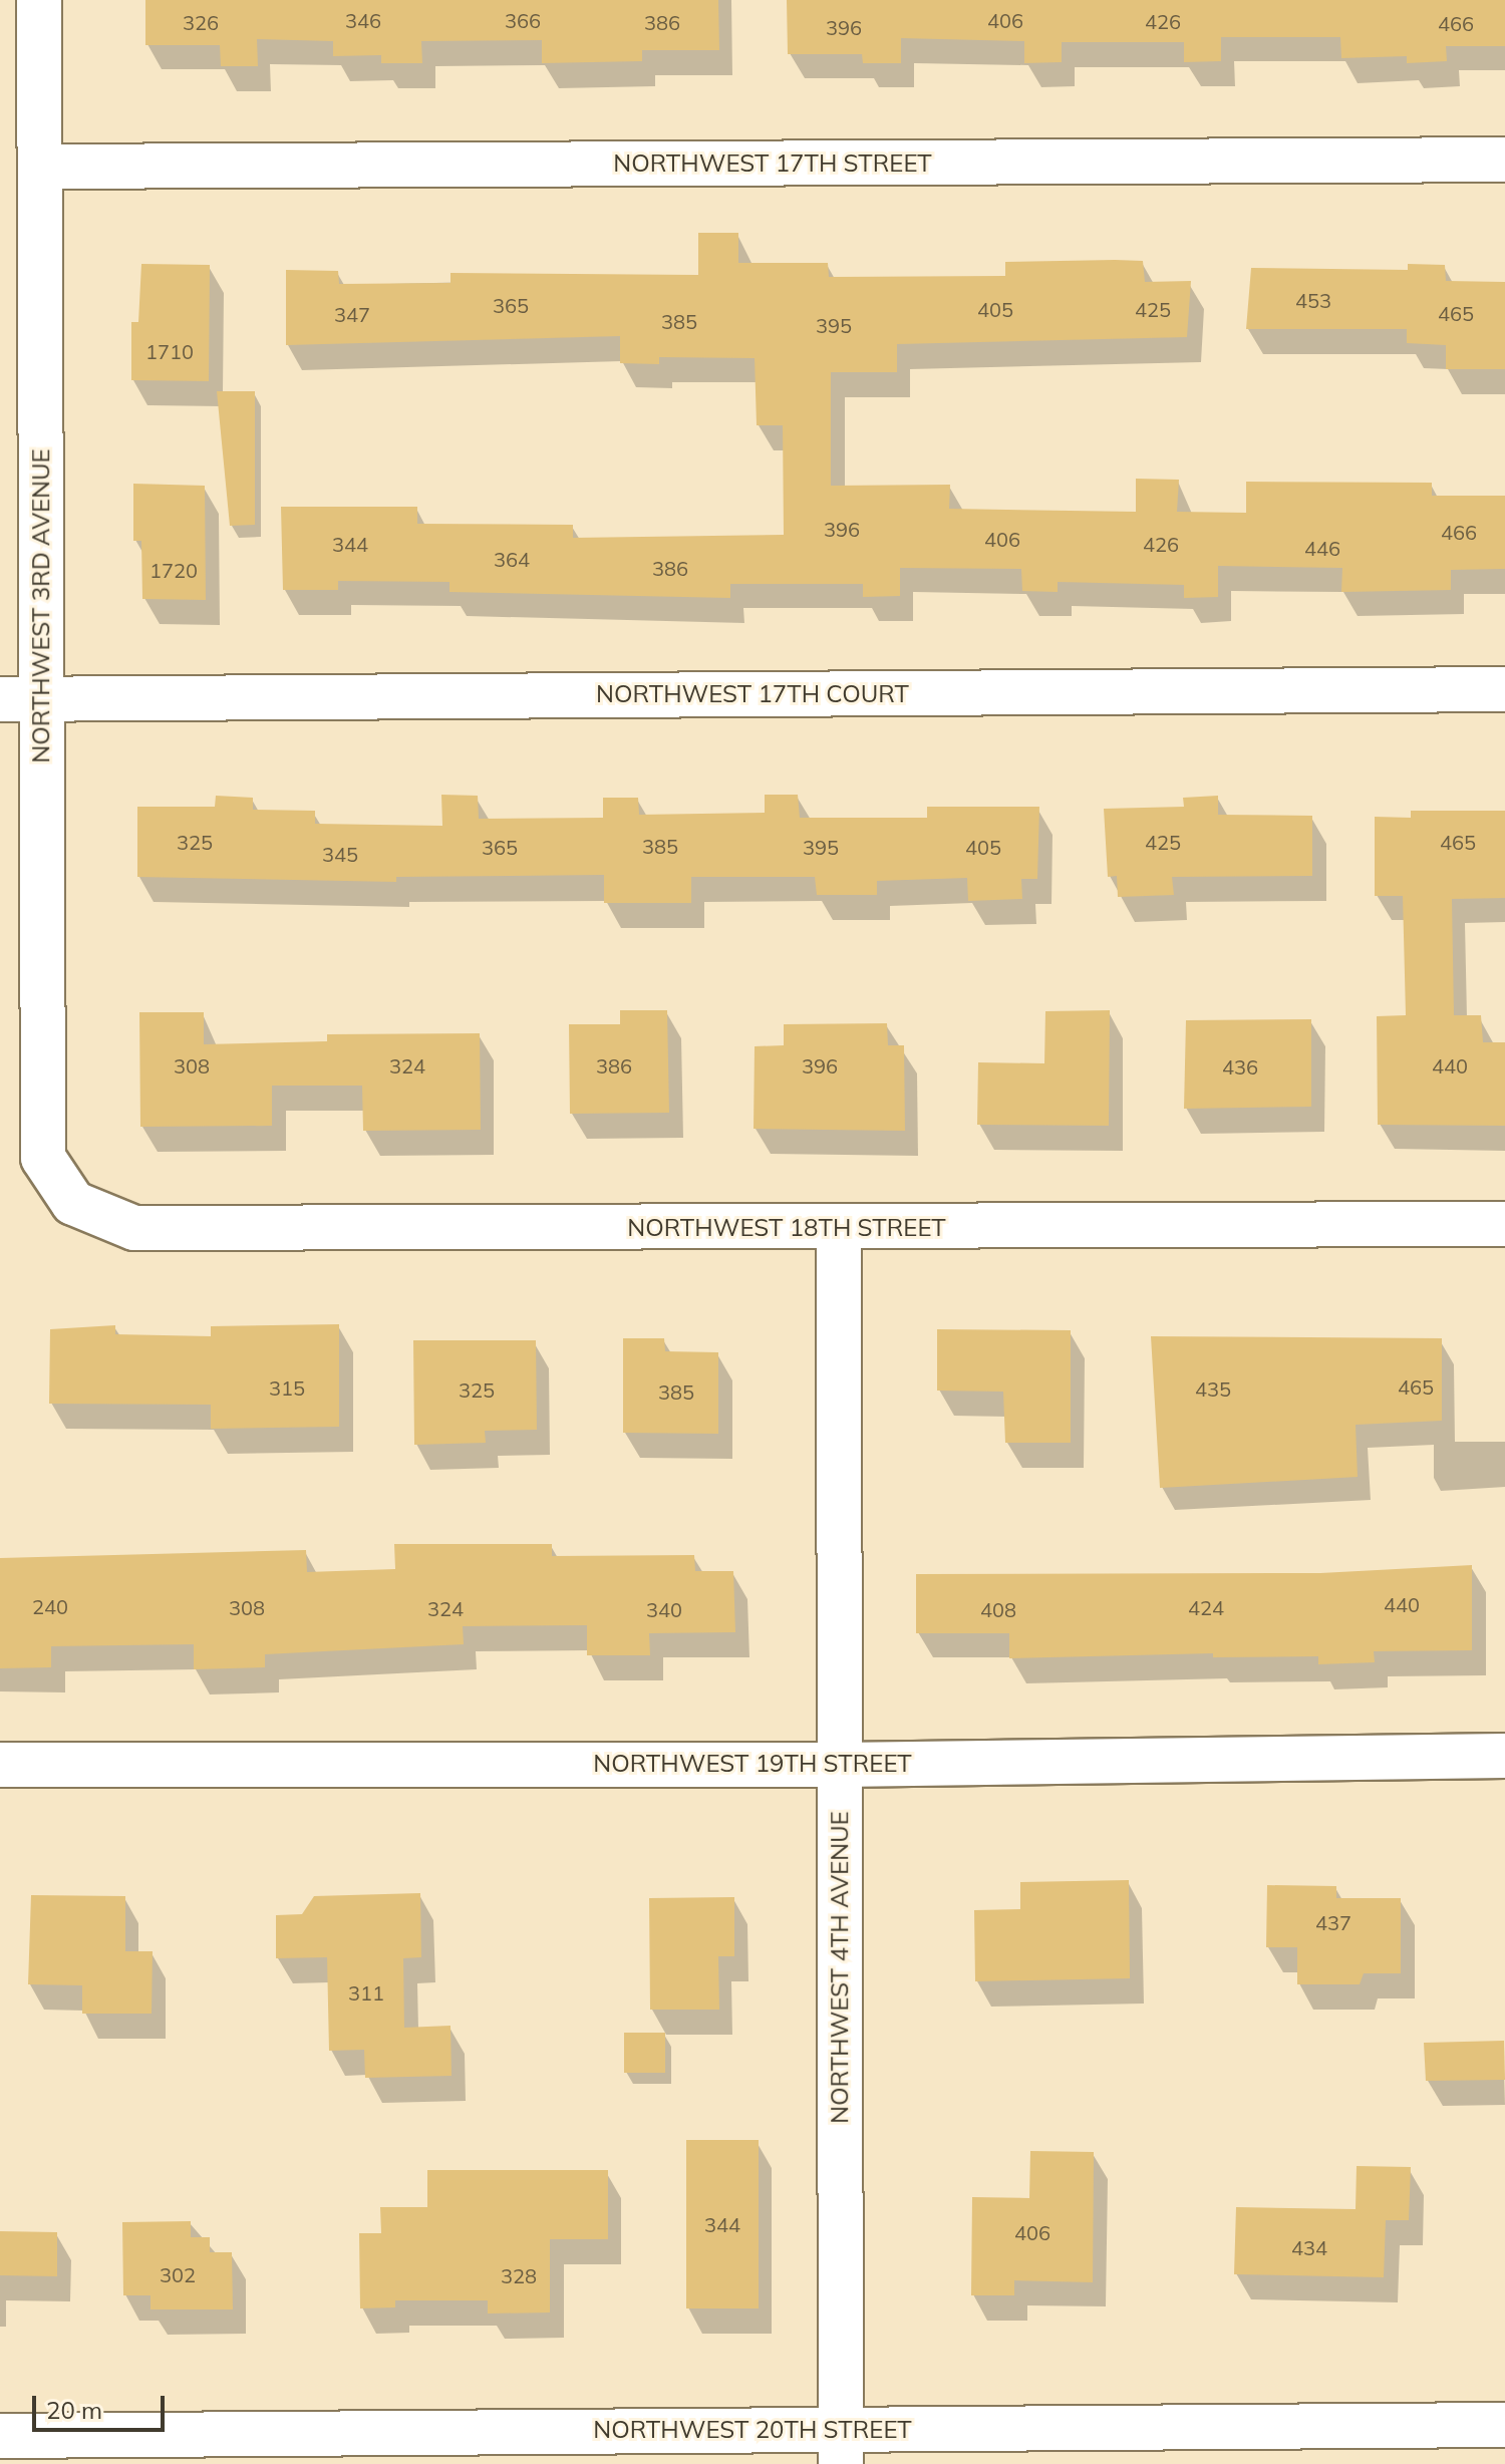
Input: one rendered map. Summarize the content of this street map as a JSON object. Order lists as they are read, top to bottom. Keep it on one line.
{"streets":{"street":["NORTHWEST 17TH STREET","NORTHWEST 3RD AVENUE","NORTHWEST 17TH COURT","NORTHWEST 18TH STREET","NORTHWEST 19TH STREET","NORTHWEST 4TH AVENUE","NORTHWEST 20TH STREET"]},"crossings":[["NORTHWEST 17TH STREET","NORTHWEST 3RD AVENUE"],["NORTHWEST 3RD AVENUE","NORTHWEST 17TH COURT"],["NORTHWEST 3RD AVENUE","NORTHWEST 18TH STREET"],["NORTHWEST 18TH STREET","NORTHWEST 4TH AVENUE"],["NORTHWEST 19TH STREET","NORTHWEST 4TH AVENUE"],["NORTHWEST 4TH AVENUE","NORTHWEST 20TH STREET"]],"house_numbers":["346","366","406","426","326","386","466","396","453","365","405","425","465","347","385","395","1710","396","466","406","344","426","446","364","386","1720","325","425","465","385","365","395","405","345","308","324","386","396","440","436","465","315","435","325","385","440","240","308","424","324","340","408","437","311","344","406","434","302","328"],"scale_bar":"20 m"}
